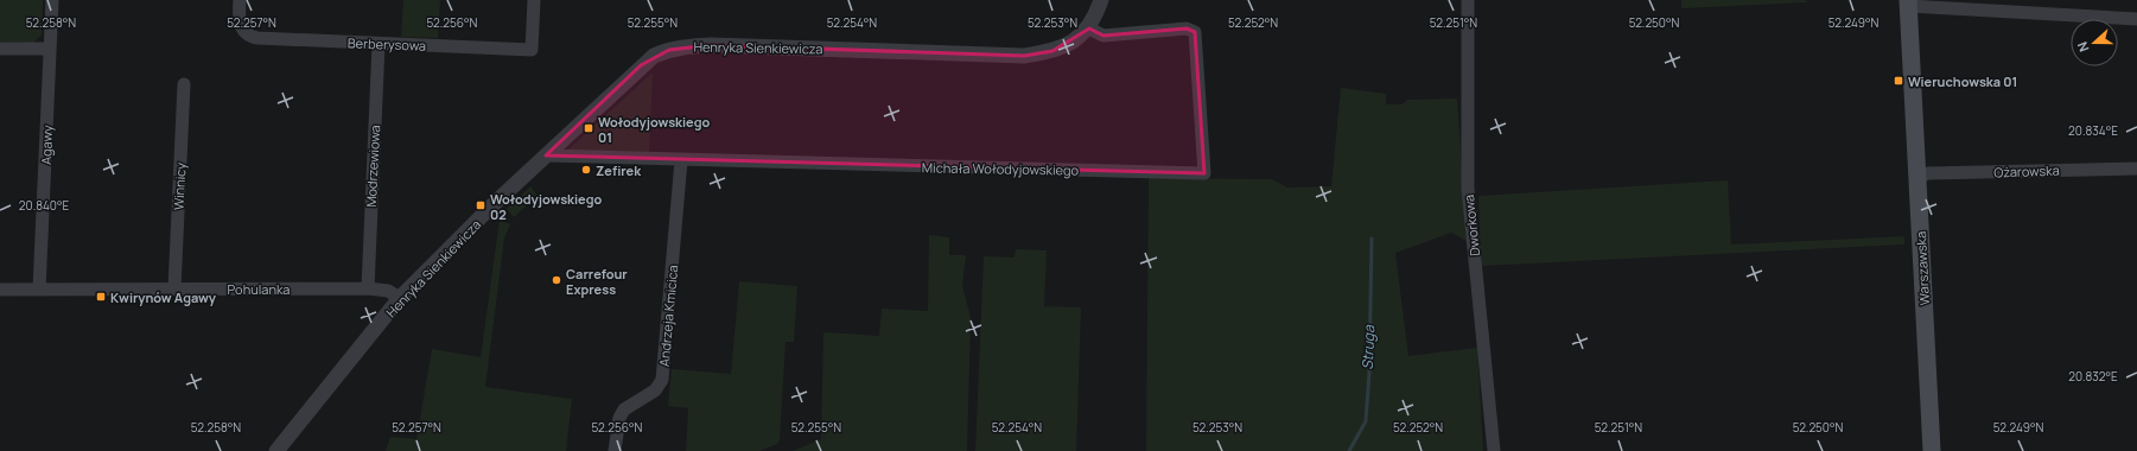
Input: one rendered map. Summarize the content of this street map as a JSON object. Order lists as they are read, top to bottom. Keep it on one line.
{"streets":{"main road":["Warszawska"],"street":["Berberysowa","Henryka Sienkiewicza","Agawy","Modrzewiowa","Michała Wołodyjowskiego","Ożarowska","Winnicy","Dworkowa","Pohulanka","Andrzeja Kmicica"]},"crossings":[["Berberysowa","Modrzewiowa"],["Henryka Sienkiewicza","Michała Wołodyjowskiego"],["Henryka Sienkiewicza","Pohulanka"],["Agawy","Pohulanka"],["Modrzewiowa","Pohulanka"],["Michała Wołodyjowskiego","Andrzeja Kmicica"],["Ożarowska","Warszawska"],["Winnicy","Pohulanka"]],"water":["Struga"],"places":{"transit":["Wieruchowska 01","Wołodyjowskiego 01","Wołodyjowskiego 02","Kwirynów Agawy"],"other":["Zefirek","Carrefour Express"]},"north":"left","coordinates":["52.250°N","52.258°N","52.257°N","52.256°N","52.255°N","52.254°N","52.253°N","52.252°N","52.251°N","52.249°N","20.834°E","20.840°E","20.832°E"]}
